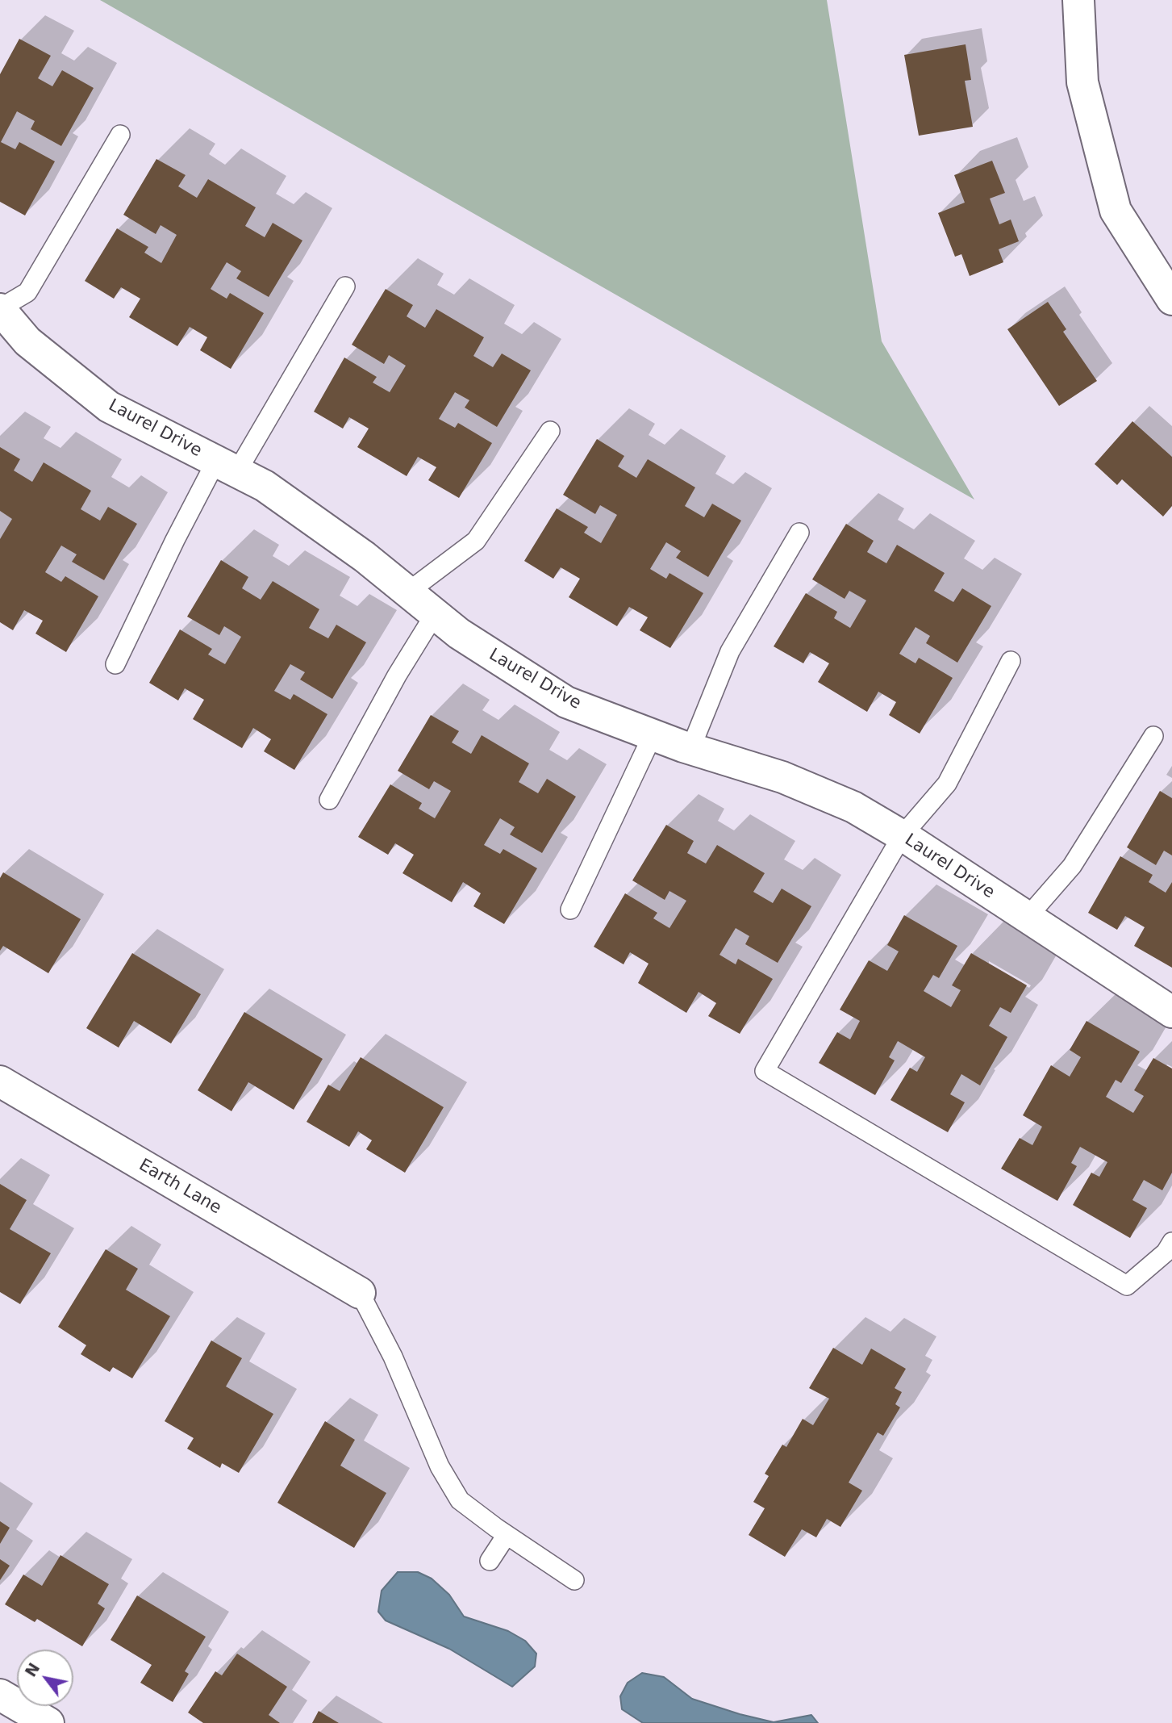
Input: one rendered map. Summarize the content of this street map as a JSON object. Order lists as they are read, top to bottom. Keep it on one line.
{"streets":{"street":["Laurel Drive","Earth Lane"]},"north":"top left"}
